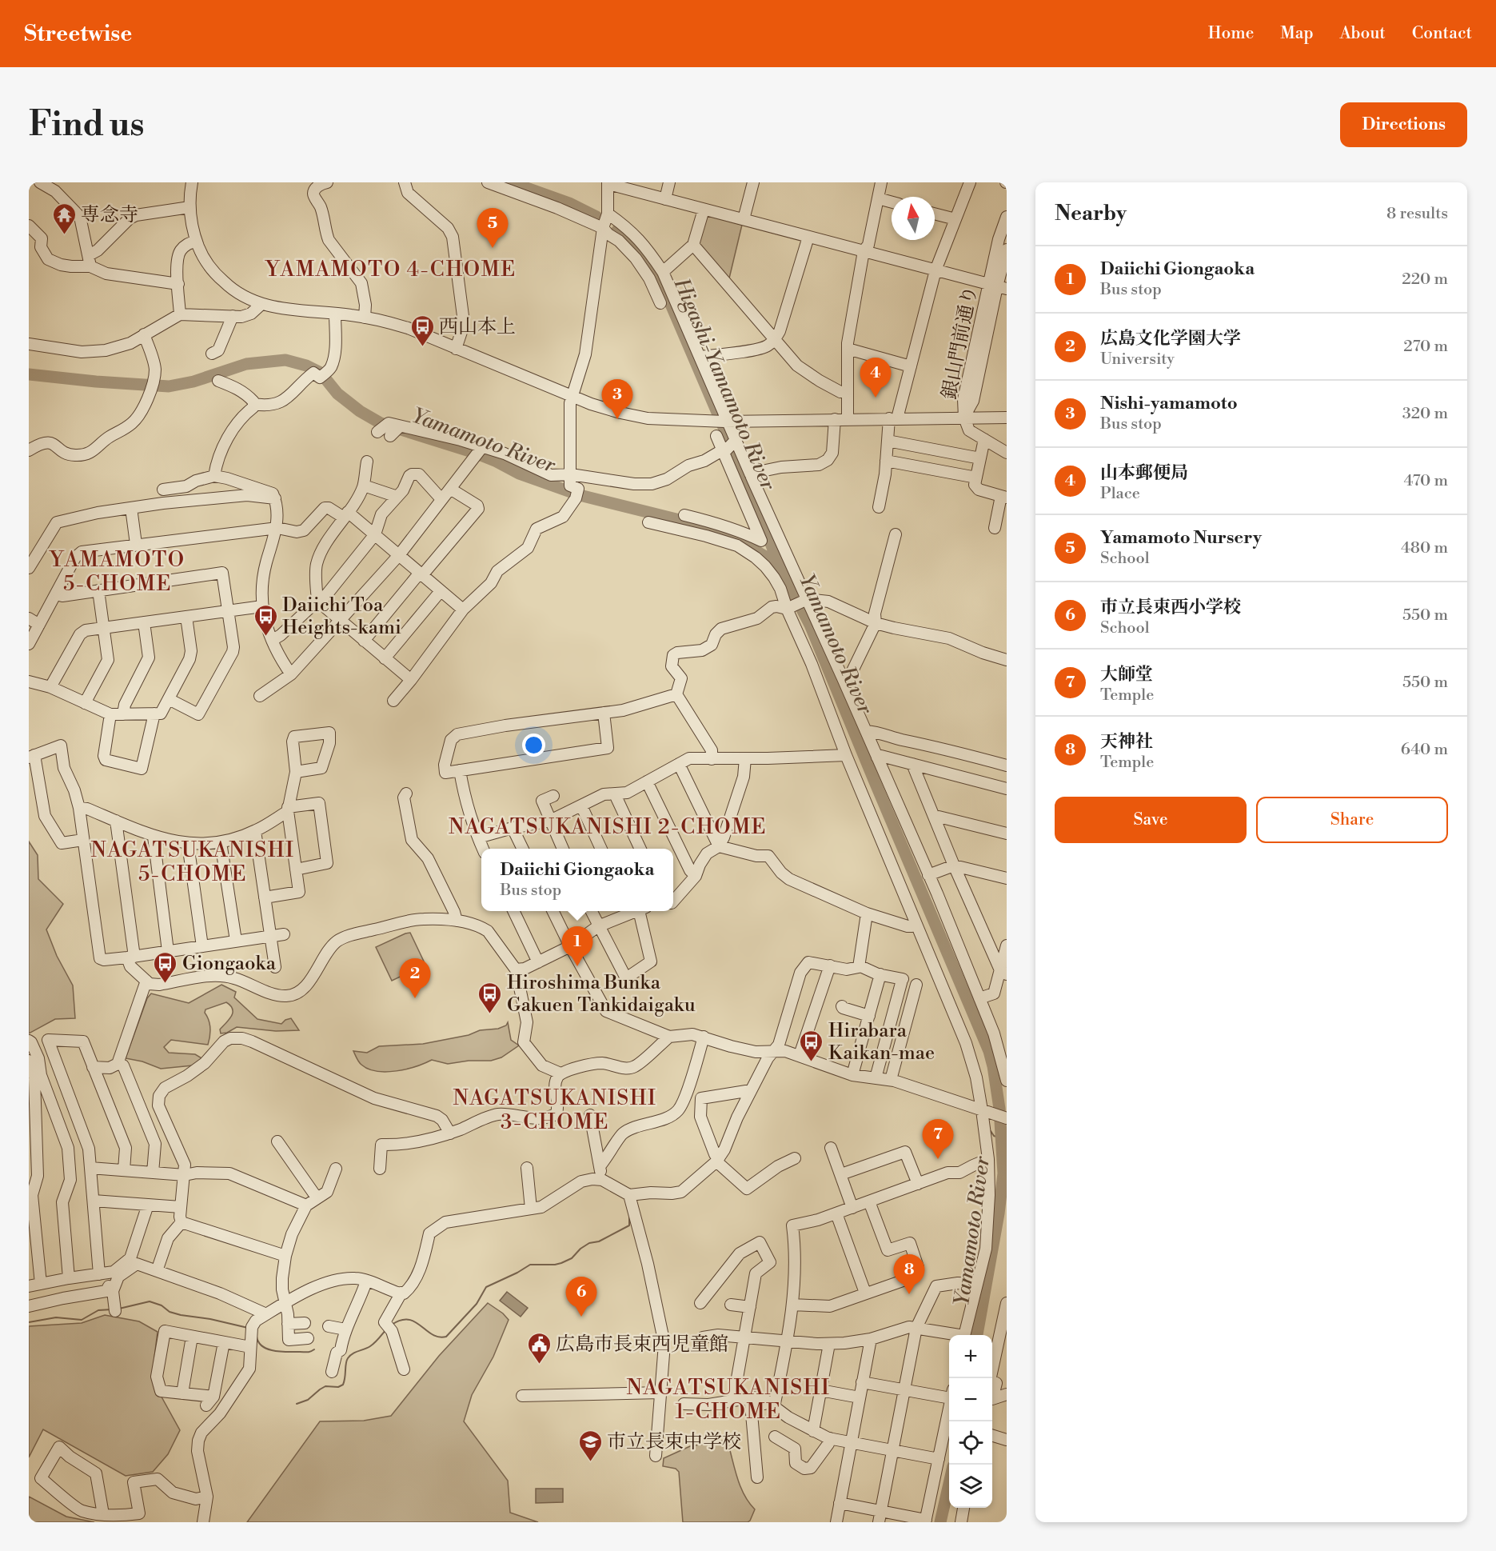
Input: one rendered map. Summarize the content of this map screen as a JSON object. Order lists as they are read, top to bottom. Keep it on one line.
{"streets":{"street":["銀山門前通り"]},"districts":["YAMAMOTO 4-CHOME","YAMAMOTO 5-CHOME","NAGATSUKANISHI 2-CHOME","NAGATSUKANISHI 5-CHOME","NAGATSUKANISHI 3-CHOME","NAGATSUKANISHI 1-CHOME"],"water":["Higashi-Yamamoto River","Yamamoto River"],"places":{"temple":["専念寺"],"bus stop":["西山本上","Daiichi Toa Heights-kami","Giongaoka","Hiroshima Bunka Gakuen Tankidaigaku","Hirabara Kaikan-mae"],"public building":["広島市長束西児童館"],"school or university":["市立長束中学校"]},"north":"top","page":{"header":"Streetwise","nav":["Home","Map","About","Contact"],"buttons":["Directions",["Save","Share"]],"title":"Find us","heading":["Nearby","8 results"],"pins":["5","4","3","1","2","7","8","6"],"list":[{"mark":"1","name":"Daiichi Giongaoka","note":"Bus stop","value":"220 m"},{"mark":"2","name":"広島文化学園大学","note":"University","value":"270 m"},{"mark":"3","name":"Nishi-yamamoto","note":"Bus stop","value":"320 m"},{"mark":"4","name":"山本郵便局","note":"Place","value":"470 m"},{"mark":"5","name":"Yamamoto Nursery","note":"School","value":"480 m"},{"mark":"6","name":"市立長束西小学校","note":"School","value":"550 m"},{"mark":"7","name":"大師堂","note":"Temple","value":"550 m"},{"mark":"8","name":"天神社","note":"Temple","value":"640 m"}],"popup":["Daiichi Giongaoka","Bus stop"],"map_buttons":["+","−"]}}
